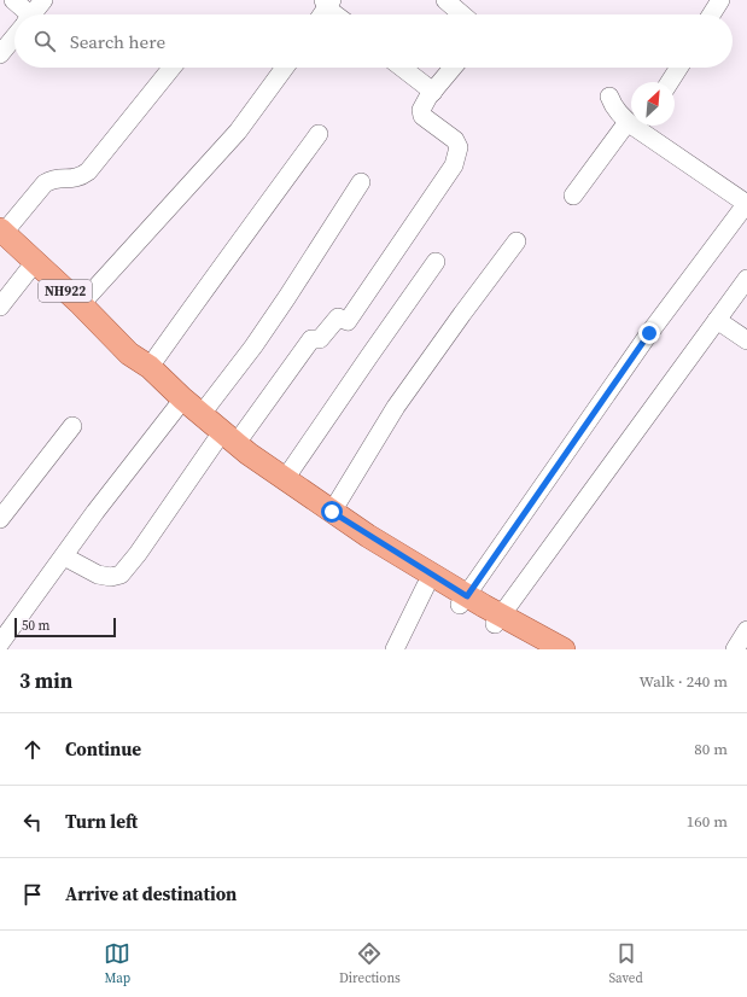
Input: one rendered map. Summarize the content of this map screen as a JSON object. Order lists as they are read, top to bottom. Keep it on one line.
{"streets":{"main road":["NH922"]},"scale_bar":"50 m","north":"top right","page":{"search":"Search here","scale":"50 m","heading":["3 min","Walk · 240 m"],"list":[["Continue","80 m"],["Turn left","160 m"],"Arrive at destination"],"nav":["Map","Directions","Saved"]}}
